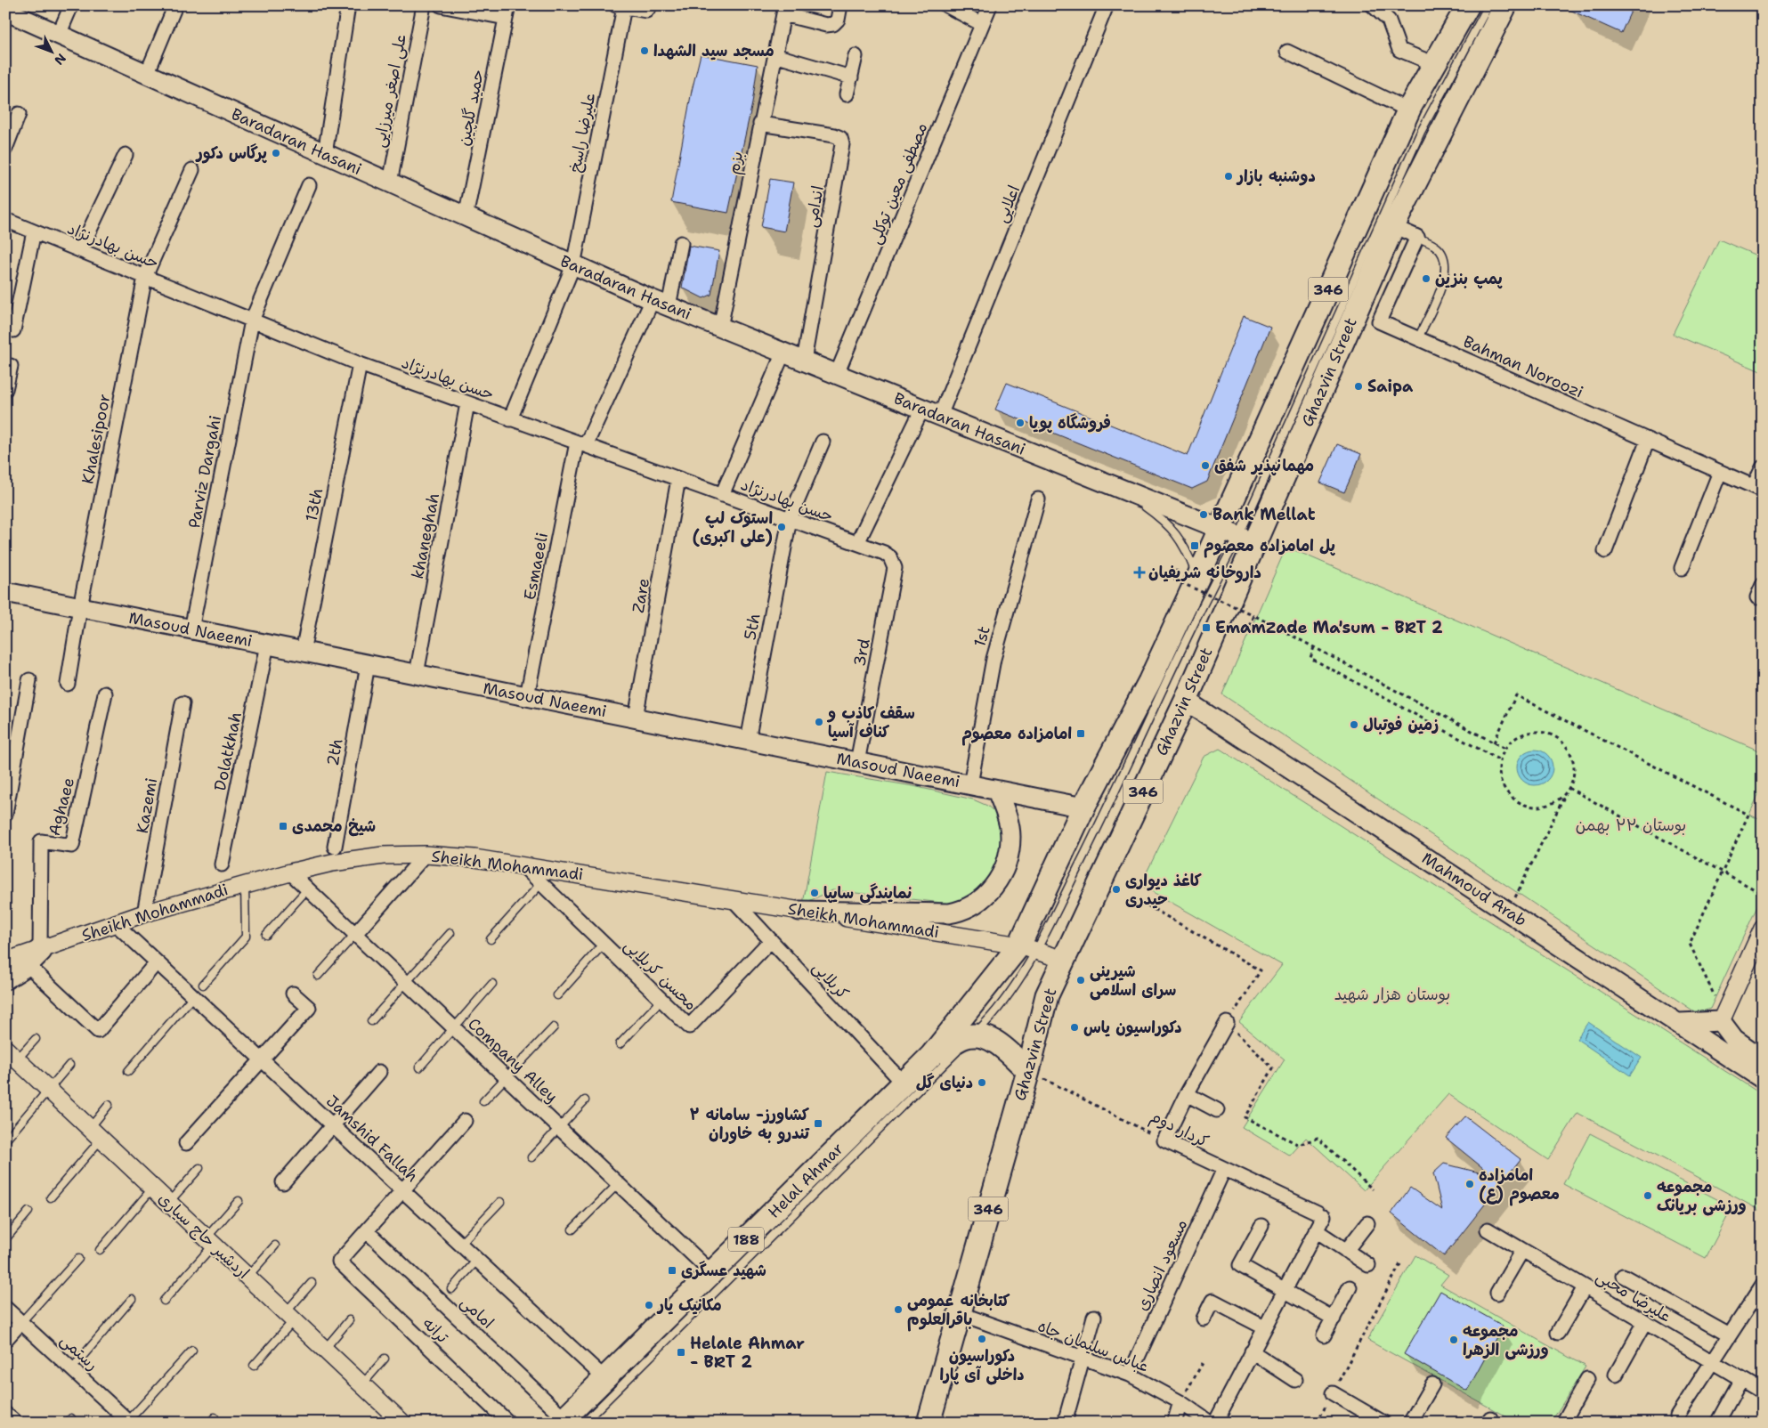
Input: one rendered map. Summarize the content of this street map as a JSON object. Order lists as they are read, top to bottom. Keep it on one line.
{"streets":{"main road":["Baradaran Hasani","346","Ghazvin Street","Masoud Naeemi","Mahmoud Arab","Helal Ahmar","188"],"street":["علی اصغر میرزایی","حمید گلچین","علیرضا راسخ","بزم","مصطفی معین توکلی","اعلایی","اندامی","حسن بهادرنژاد","Bahman Noroozi","Khalesipoor","Parviz Dargahi","13th","khaneghah","Esmaeeli","Zare","5th","1st","3rd","Dolatkhah","2th","Kazemi","Aghaee","Sheikh Mohammadi","محسن کربلایی","کربلایی","Company Alley","کردار دوم","Jamshid Fallah","اردشیر حاج سیاری","مسعود انصاری","علیرضا محبی","امامی","ترانه","عباس سلیمان جاه","رستمی"]},"crossings":[["علی اصغر میرزایی","Baradaran Hasani"],["حمید گلچین","Baradaran Hasani"],["علیرضا راسخ","Baradaran Hasani"],["علیرضا راسخ","حسن بهادرنژاد"],["Baradaran Hasani","بزم"],["Baradaran Hasani","مصطفی معین توکلی"],["Baradaran Hasani","اعلایی"],["Baradaran Hasani","اندامی"],["Baradaran Hasani","Ghazvin Street"],["Baradaran Hasani","Esmaeeli"],["بزم","اندامی"],["حسن بهادرنژاد","Khalesipoor"],["حسن بهادرنژاد","Parviz Dargahi"],["حسن بهادرنژاد","13th"],["حسن بهادرنژاد","khaneghah"],["حسن بهادرنژاد","Esmaeeli"],["حسن بهادرنژاد","Zare"],["حسن بهادرنژاد","5th"],["حسن بهادرنژاد","3rd"],["Ghazvin Street","Masoud Naeemi"],["Ghazvin Street","Sheikh Mohammadi"],["Ghazvin Street","Mahmoud Arab"],["Ghazvin Street","کردار دوم"],["Ghazvin Street","Helal Ahmar"],["Ghazvin Street","عباس سلیمان جاه"],["Khalesipoor","Masoud Naeemi"],["Parviz Dargahi","Masoud Naeemi"],["13th","Masoud Naeemi"],["khaneghah","Masoud Naeemi"],["Esmaeeli","Masoud Naeemi"],["Zare","Masoud Naeemi"],["5th","Masoud Naeemi"],["Masoud Naeemi","1st"],["Masoud Naeemi","3rd"],["Masoud Naeemi","Dolatkhah"],["Masoud Naeemi","2th"],["Kazemi","Sheikh Mohammadi"],["Aghaee","Sheikh Mohammadi"],["Sheikh Mohammadi","محسن کربلایی"],["Sheikh Mohammadi","کربلایی"],["Sheikh Mohammadi","Company Alley"],["Sheikh Mohammadi","Jamshid Fallah"],["Sheikh Mohammadi","Helal Ahmar"],["محسن کربلایی","کربلایی"],["کربلایی","Helal Ahmar"],["Company Alley","Helal Ahmar"],["کردار دوم","مسعود انصاری"],["Jamshid Fallah","Helal Ahmar"],["Helal Ahmar","188"],["Helal Ahmar","امامی"],["مسعود انصاری","عباس سلیمان جاه"],["امامی","ترانه"]],"parks":["بوستان ۲۲ بهمن","بوستان هزار شهید"],"places":{"other":["مسجد سید الشهدا","پرگاس دکور","دوشنبه بازار","پمپ بنزین","Saipa","فروشگاه پویا","مهمانپذیر شفق","Bank Mellat","استوک لپ (علی اکبری)","سقف کاذب و کناف آسیا","زمین فوتبال","کاغذ دیواری حیدری","نمایندگی سایپا","شیرینی سرای اسلامی","دکوراسیون یاس","دنیای گل","امامزاده معصوم (ع)","مجموعه ورزشی بریانک","مکانیک یار","کتابخانه عمومی باقرالعلوم","دکوراسیون داخلی آی پارا","مجموعه ورزشی الزهرا"],"transit":["پل امامزاده معصوم","EmamZade Ma'sum - BRT 2","امامزاده معصوم","شیخ محمدی","کشاورز- سامانه ۲ تندرو به خاوران","شهید عسگری","Helale Ahmar - BRT 2"],"health":["داروخانه شریفیان"]},"north":"bottom right"}
